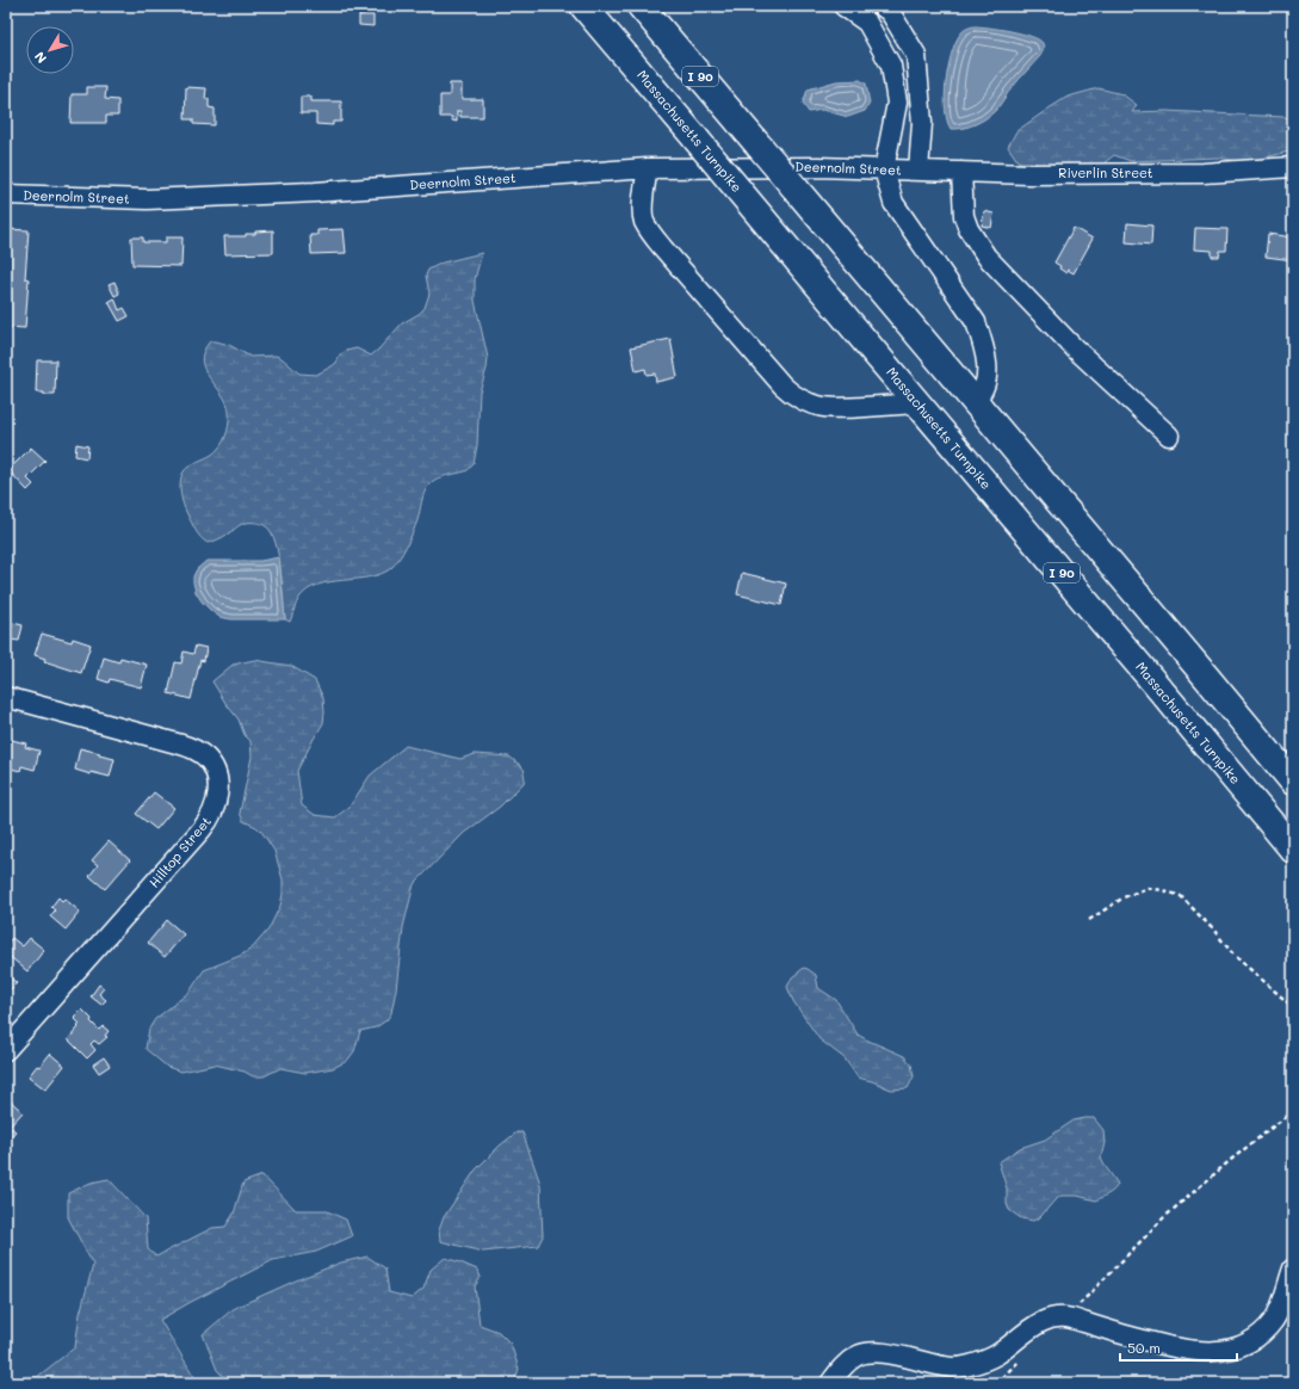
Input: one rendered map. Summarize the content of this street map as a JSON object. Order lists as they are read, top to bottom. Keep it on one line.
{"streets":{"highway":["I 90","Massachusetts Turnpike"],"street":["Deernolm Street","Riverlin Street","Hilltop Street"]},"crossings":[["Deernolm Street","Riverlin Street"]],"scale_bar":"50 m","north":"bottom left"}
